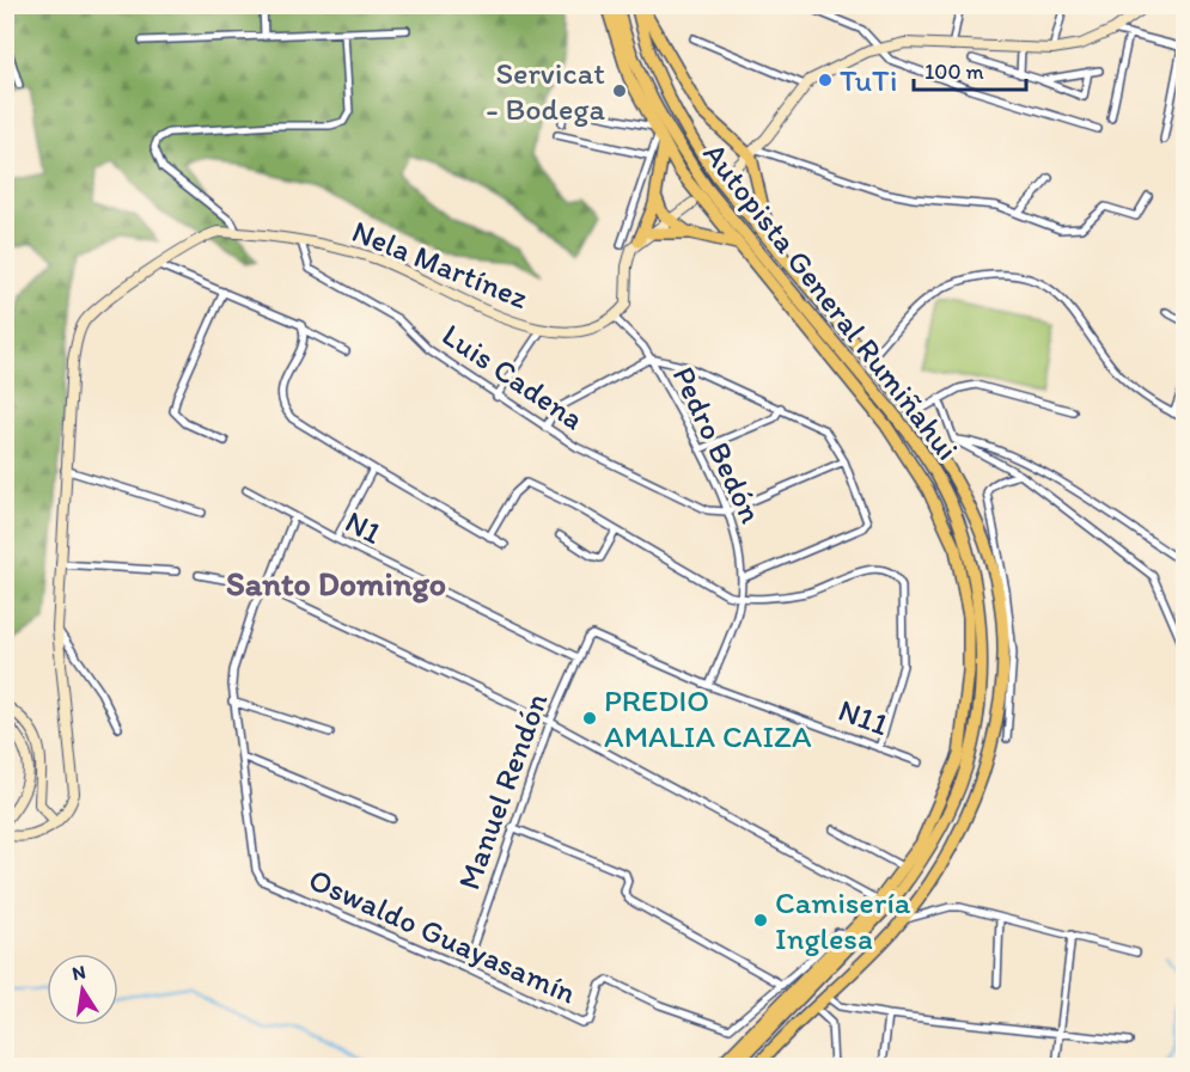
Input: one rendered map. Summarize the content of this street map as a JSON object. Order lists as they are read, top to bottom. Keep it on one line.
{"streets":{"main road":["Nela Martínez","Autopista General Rumiñahui"],"street":["Luis Cadena","Pedro Bedón","N1","N11","Manuel Rendón","Oswaldo Guayasamín"]},"crossings":[["Nela Martínez","Luis Cadena"],["Nela Martínez","Pedro Bedón"],["Luis Cadena","Pedro Bedón"],["Pedro Bedón","N11"],["N1","Manuel Rendón"],["N11","Manuel Rendón"],["Manuel Rendón","Oswaldo Guayasamín"]],"districts":["Santo Domingo"],"places":["TuTi","Servicat - Bodega","PREDIO AMALIA CAIZA","Camisería Inglesa"],"scale_bar":"100 m","north":"top"}
